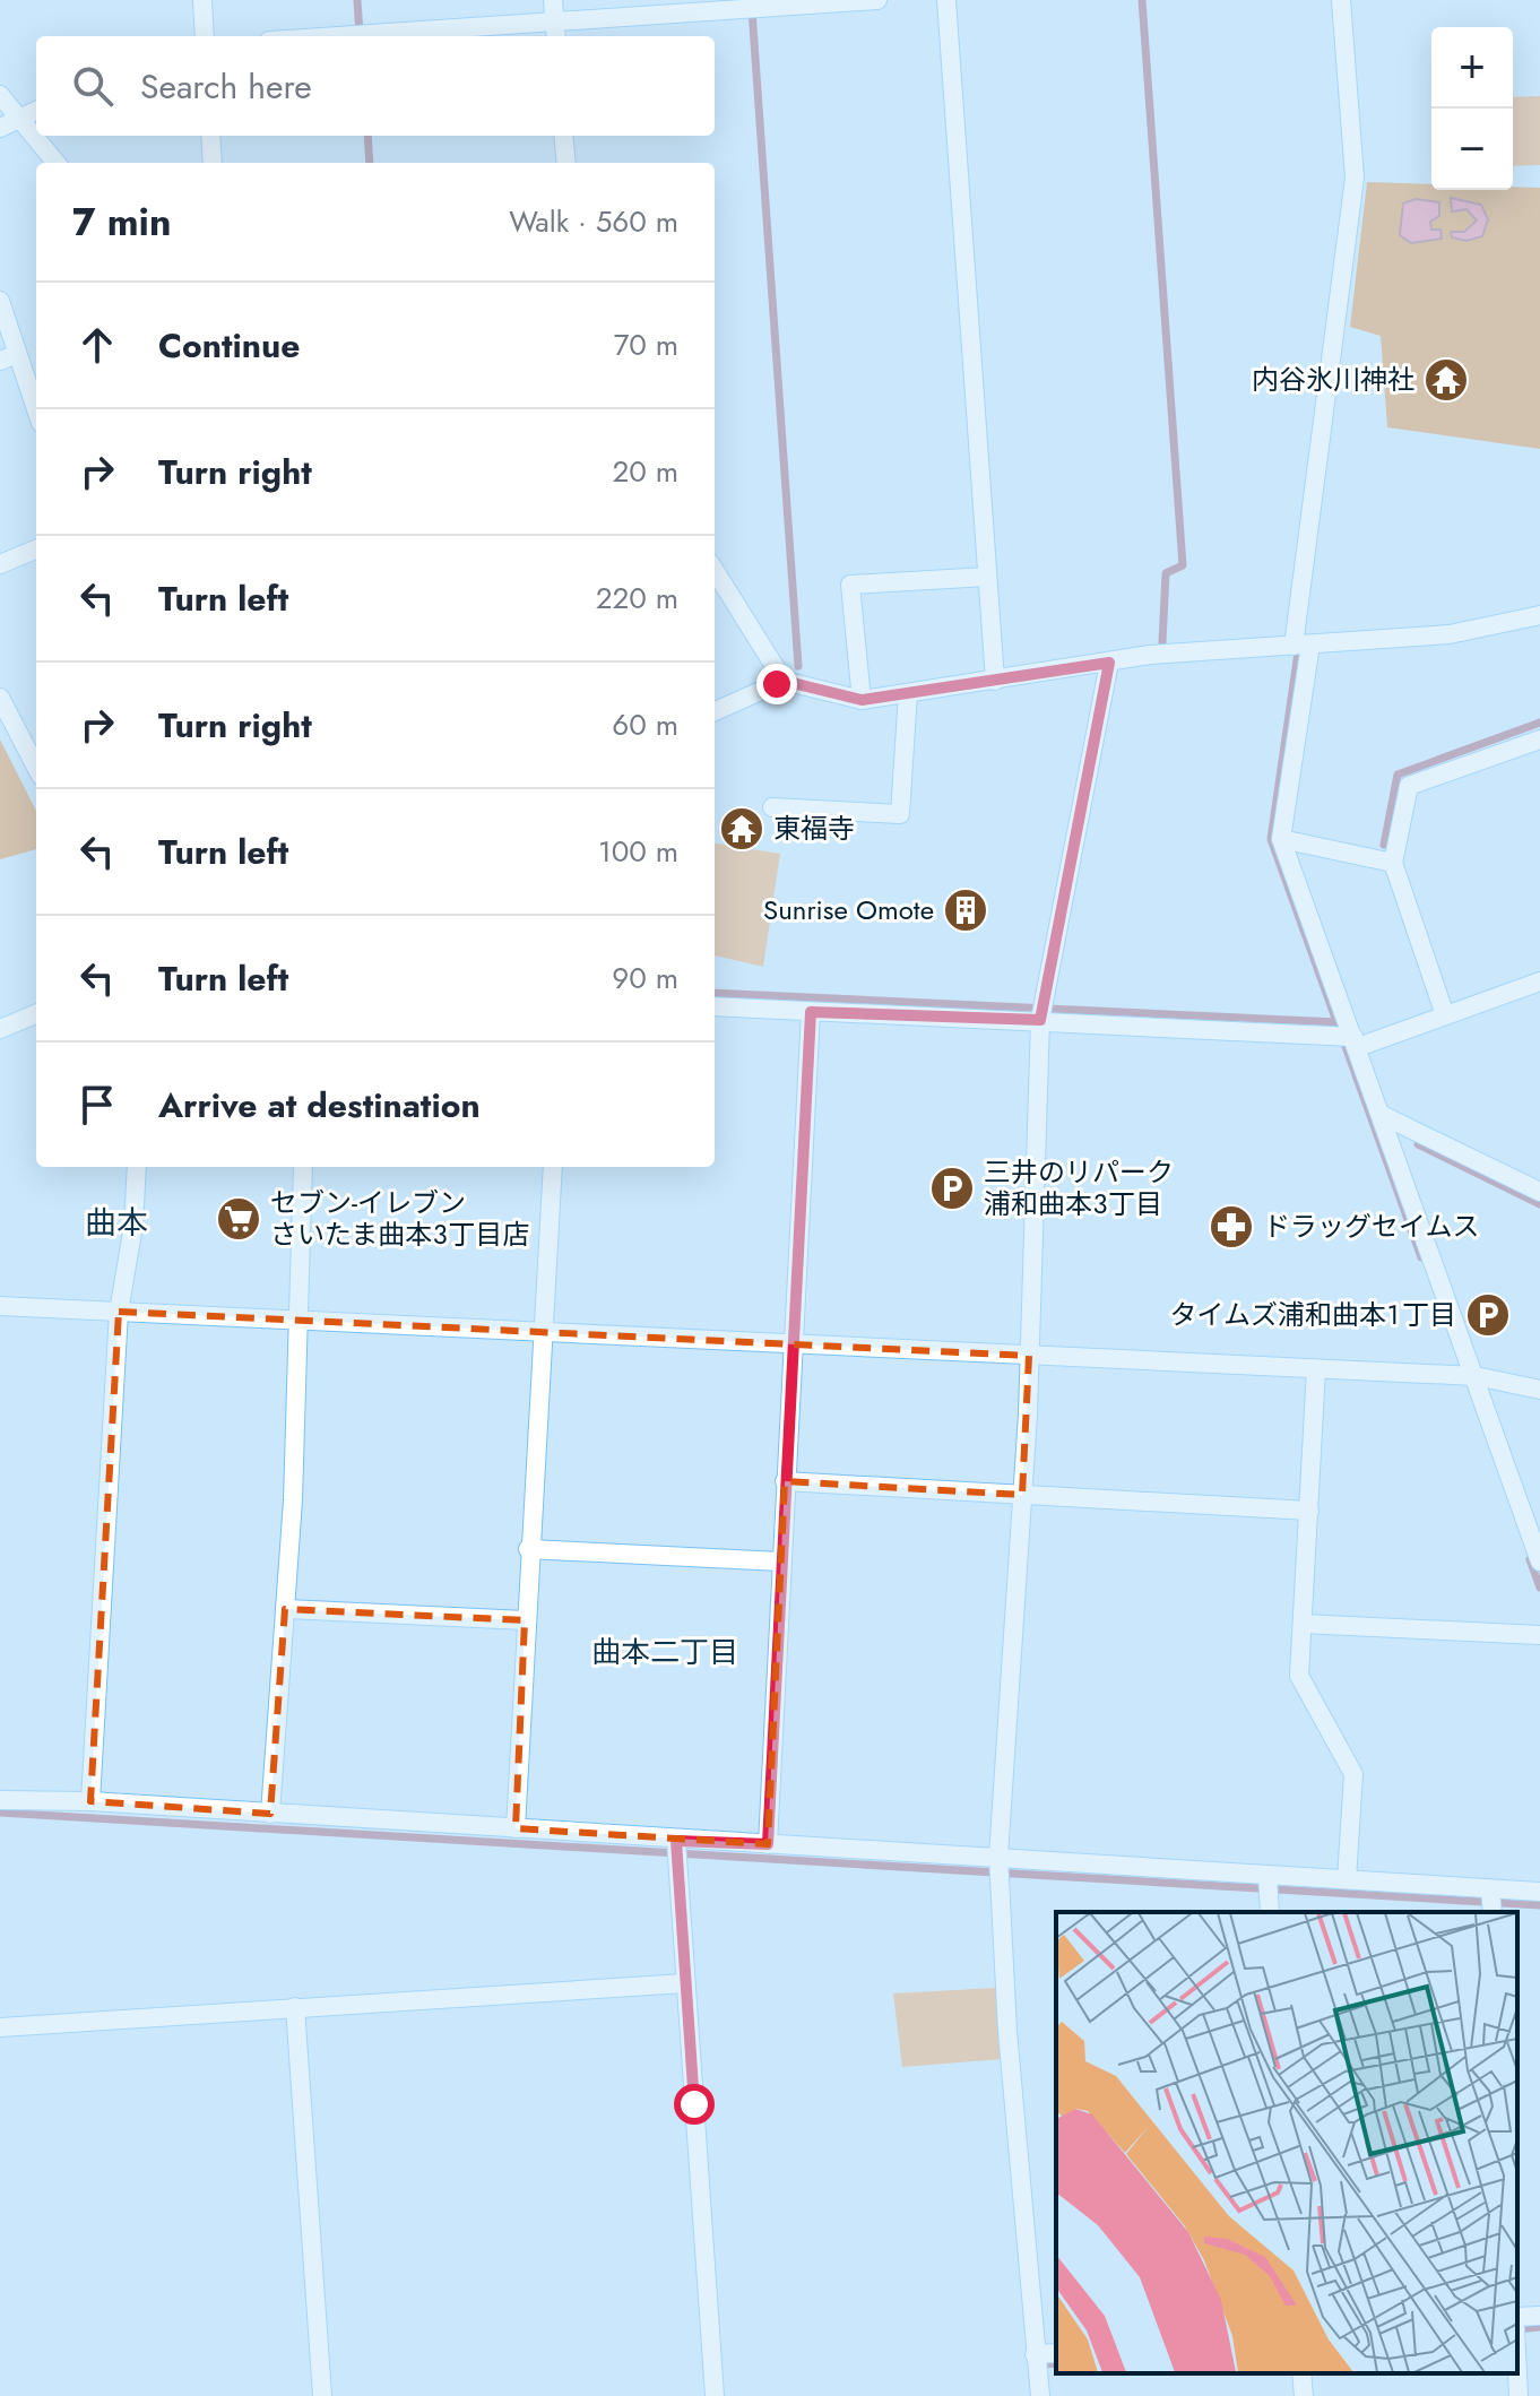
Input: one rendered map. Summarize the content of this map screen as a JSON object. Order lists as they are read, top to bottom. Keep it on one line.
{"districts":["曲本","曲本二丁目"],"places":{"temple":["内谷氷川神社","東福寺"],"building":["Sunrise Omote"],"parking":["三井のリパーク 浦和曲本３丁目","タイムズ浦和曲本１丁目"],"supermarket":["セブン-イレブン さいたま曲本３丁目店"],"pharmacy":["ドラッグセイムス"]},"page":{"map_buttons":["+","−"],"search":"Search here","heading":["7 min","Walk · 560 m"],"list":[["Continue","70 m"],["Turn right","20 m"],["Turn left","220 m"],["Turn right","60 m"],["Turn left","100 m"],["Turn left","90 m"],"Arrive at destination"]}}
